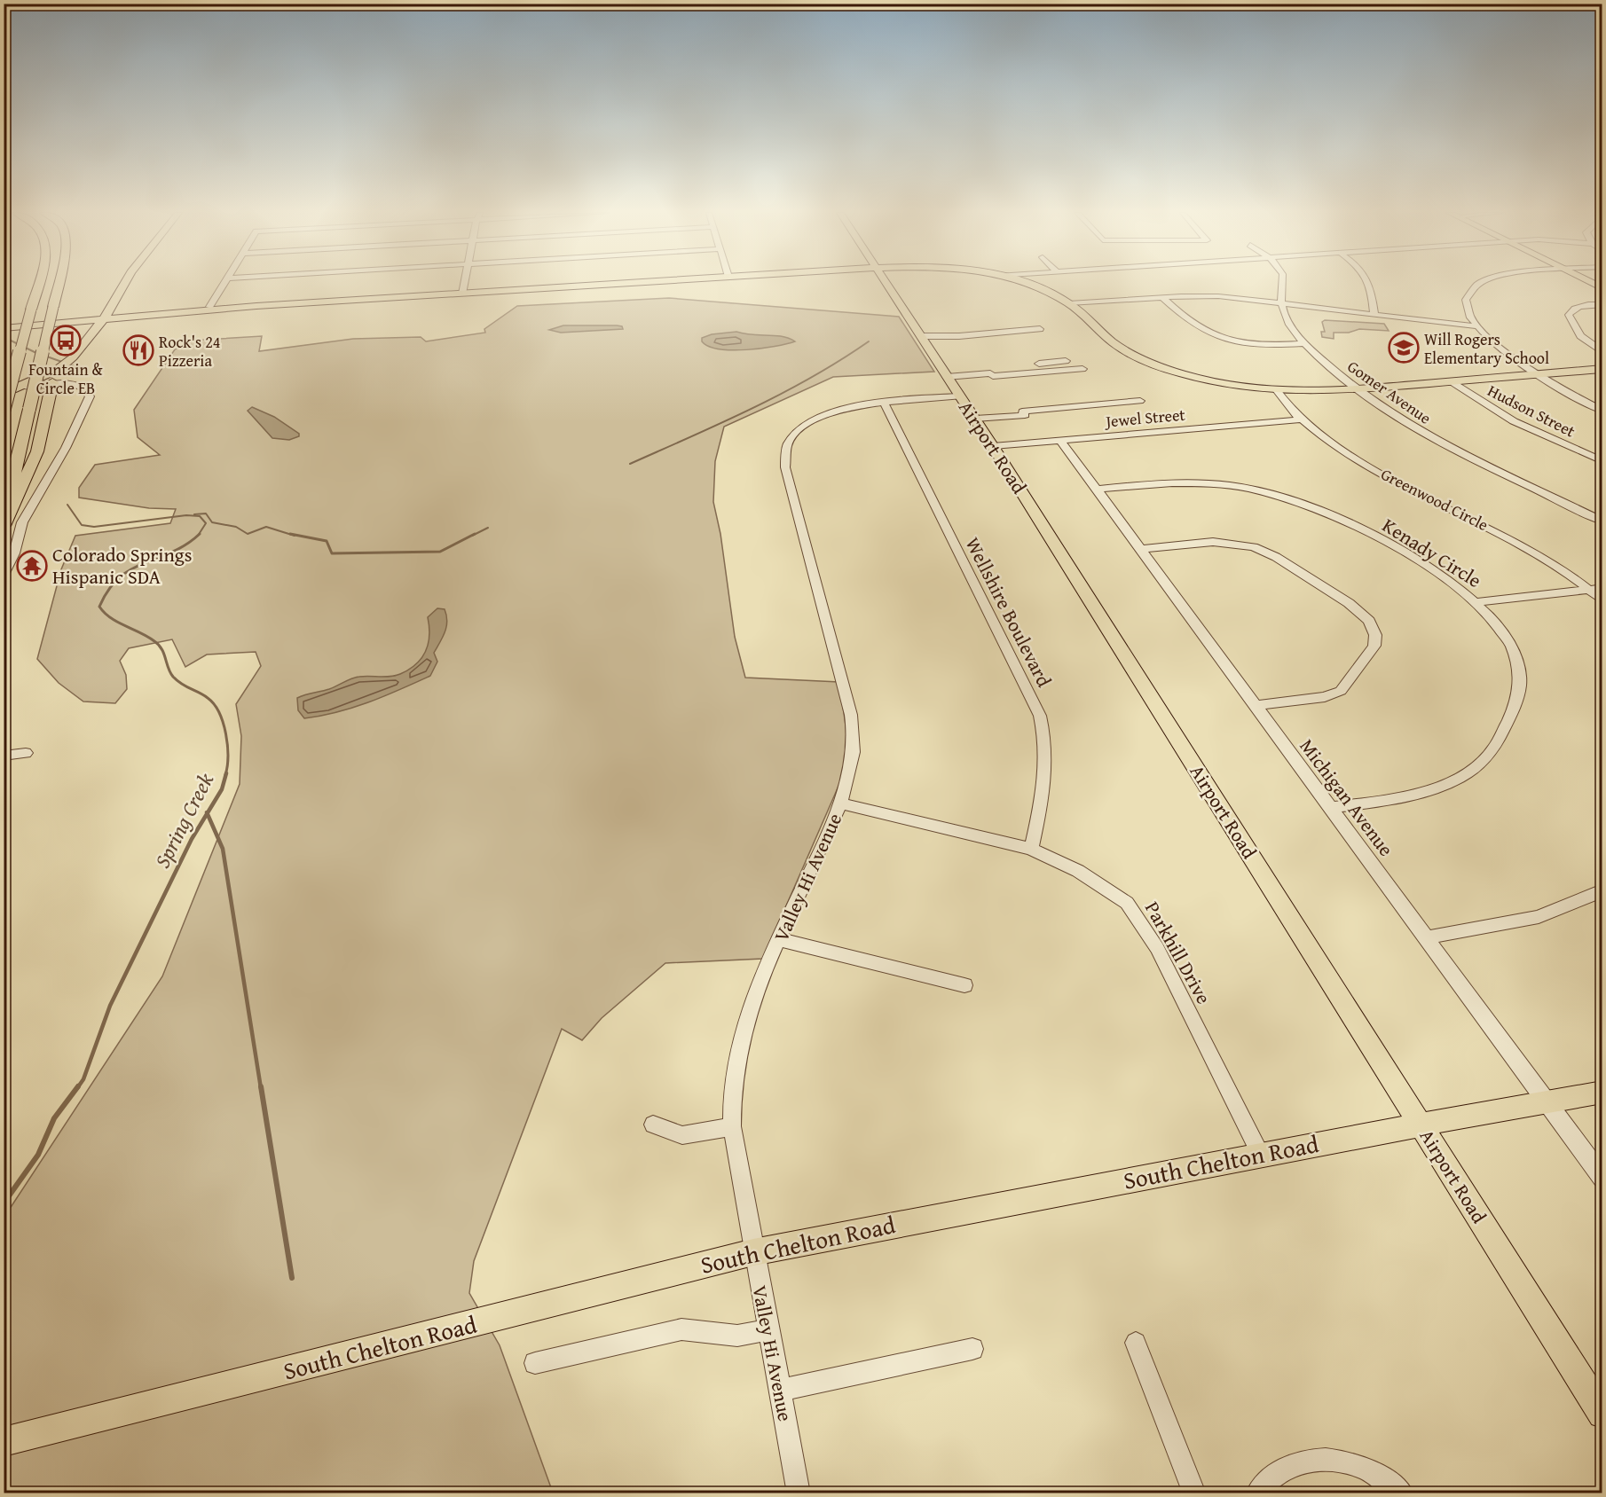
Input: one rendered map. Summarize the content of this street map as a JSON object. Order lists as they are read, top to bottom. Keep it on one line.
{"streets":{"main road":["Airport Road","South Chelton Road"],"street":["Gomer Avenue","Hudson Street","Jewel Street","Greenwood Circle","Kenady Circle","Wellshire Boulevard","Michigan Avenue","Valley Hi Avenue","Parkhill Drive"]},"crossings":[["Jewel Street","Airport Road"],["Jewel Street","Greenwood Circle"],["Jewel Street","Michigan Avenue"],["Airport Road","Valley Hi Avenue"],["Airport Road","South Chelton Road"],["Kenady Circle","Michigan Avenue"],["Wellshire Boulevard","Valley Hi Avenue"],["Wellshire Boulevard","Parkhill Drive"],["Michigan Avenue","South Chelton Road"],["Valley Hi Avenue","Parkhill Drive"],["Valley Hi Avenue","South Chelton Road"],["Parkhill Drive","South Chelton Road"]],"water":["Spring Creek"],"places":{"bus stop":["Fountain & Circle EB"],"school or university":["Will Rogers Elementary School"],"restaurant":["Rock's 24 Pizzeria"],"temple":["Colorado Springs Hispanic SDA"]}}
